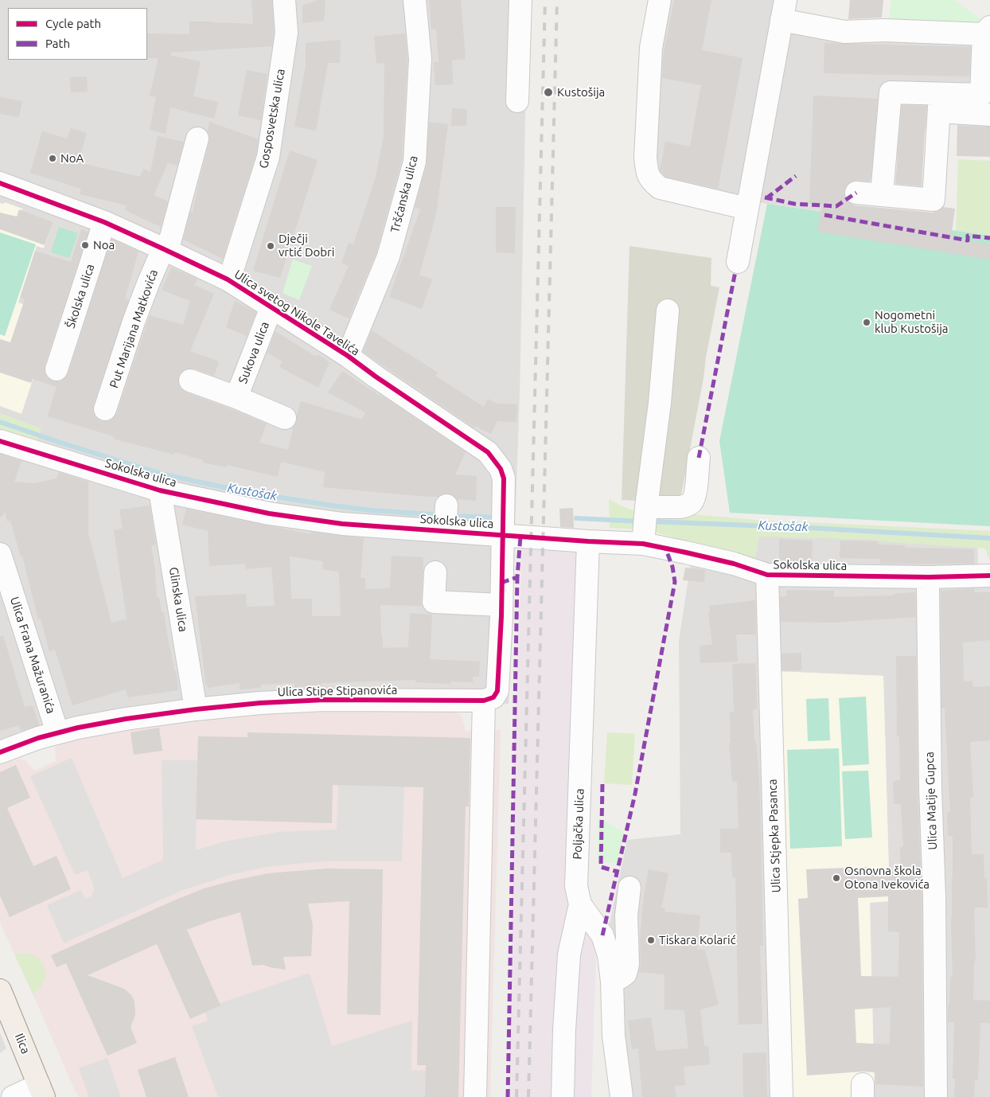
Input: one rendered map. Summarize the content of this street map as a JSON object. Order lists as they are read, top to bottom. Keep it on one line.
{"streets":{"main road":["Ilica"],"street":["Gosposvetska ulica","Tršćanska ulica","Školska ulica","Ulica svetog Nikole Tavelića","Put Marijana Matkovića","Sukova ulica","Sokolska ulica","Glinska ulica","Ulica Frana Mažuranića","Ulica Stipe Stipanovića","Ulica Matije Gupca","Poljačka ulica","Ulica Stjepka Pasanca"]},"crossings":[["Gosposvetska ulica","Ulica svetog Nikole Tavelića"],["Tršćanska ulica","Ulica svetog Nikole Tavelića"],["Školska ulica","Ulica svetog Nikole Tavelića"],["Ulica svetog Nikole Tavelića","Put Marijana Matkovića"],["Ulica svetog Nikole Tavelića","Sukova ulica"],["Ulica svetog Nikole Tavelića","Sokolska ulica"],["Sokolska ulica","Glinska ulica"],["Sokolska ulica","Ulica Matije Gupca"],["Sokolska ulica","Poljačka ulica"],["Sokolska ulica","Ulica Stjepka Pasanca"],["Glinska ulica","Ulica Stipe Stipanovića"],["Ulica Frana Mažuranića","Ulica Stipe Stipanovića"]],"water":["Kustošak"],"places":["Kustošija","NoA","Noa","Dječji vrtić Dobri","Nogometni klub Kustošija","Osnovna škola Otona Ivekovića","Tiskara Kolarić"],"legend":["Cycle path","Path"]}
